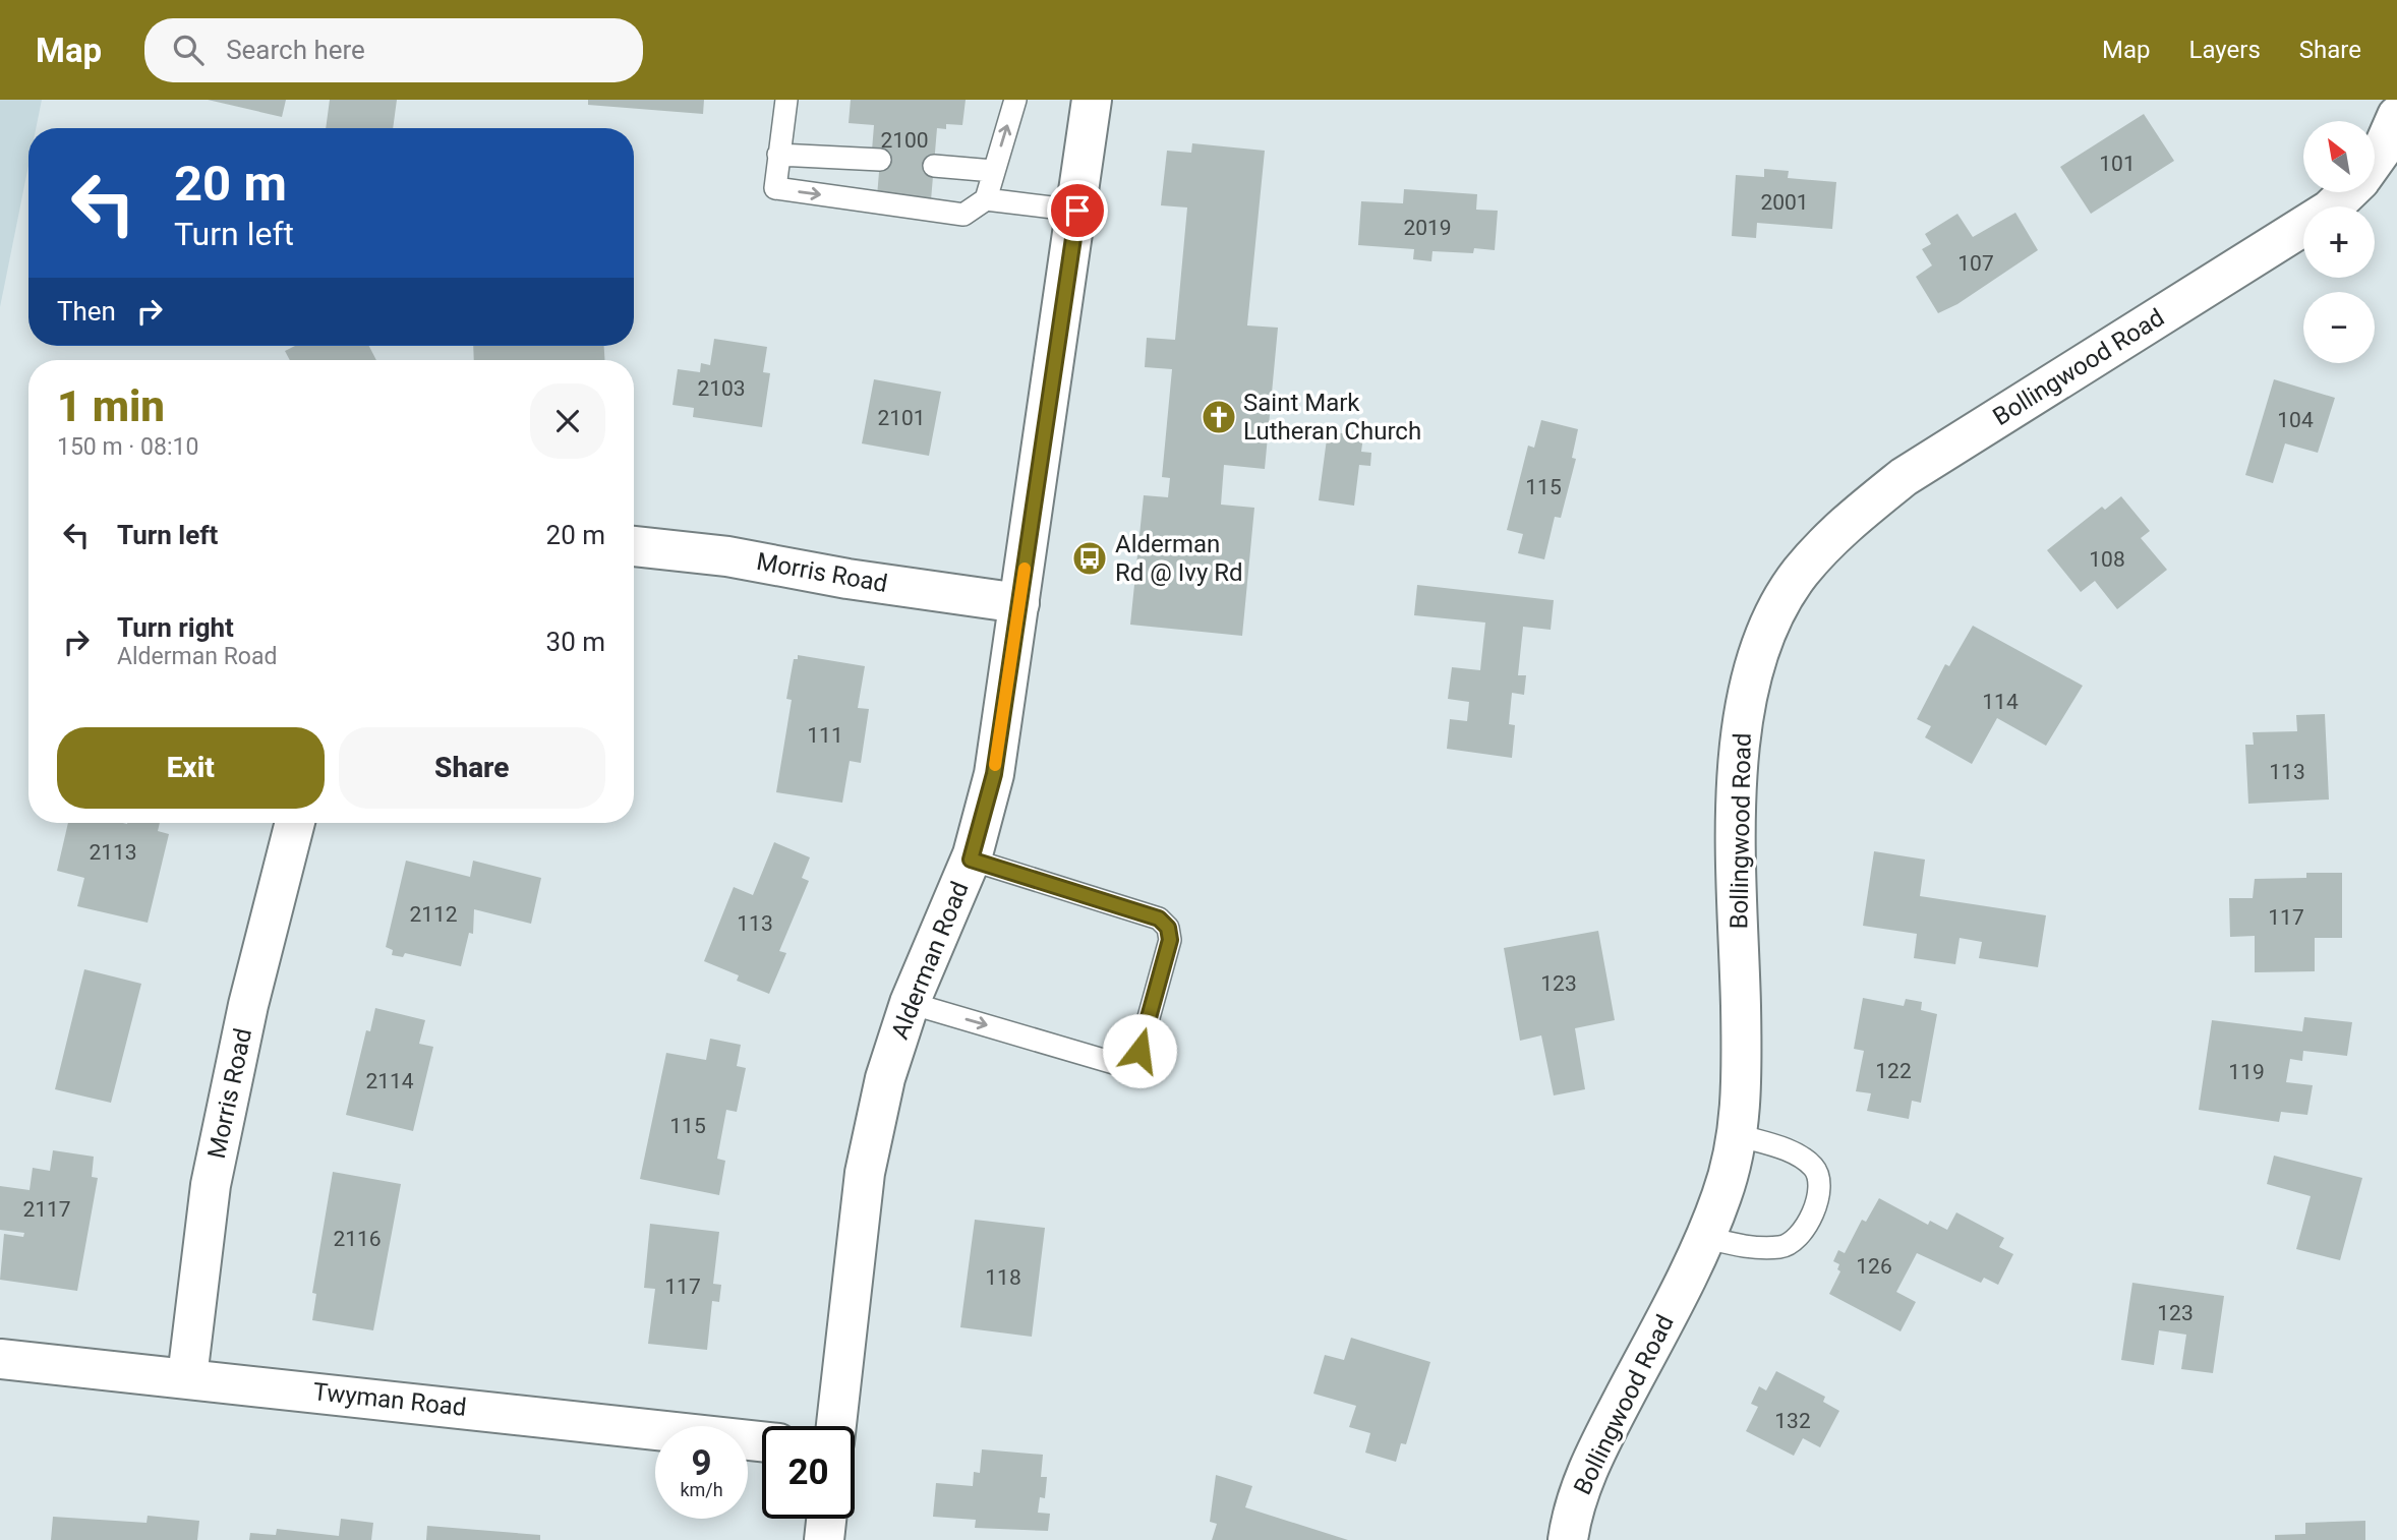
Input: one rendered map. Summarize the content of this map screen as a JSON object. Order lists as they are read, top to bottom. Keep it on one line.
{"streets":{"street":["Bollingwood Road","Morris Road","Alderman Road","Twyman Road"]},"crossings":[["Morris Road","Alderman Road"],["Morris Road","Twyman Road"]],"places":{"church":["Saint Mark Lutheran Church"],"bus stop":["Alderman Rd @ Ivy Rd"]},"house_numbers":["2100","101","2001","2019","107","2103","2101","104","115","108","114","111","113","2113","2112","117","113","123","122","119","2114","115","2117","2116","126","118","117","123","132"],"north":"top left","page":{"header":"Map","search":"Search here","nav":["Map","Layers","Share"],"map_buttons":["+","−"],"turn":["20 m","Turn left"],"then":"Then","heading":["1 min","150 m · 08:10"],"list":[{"name":"Turn left","value":"20 m"},{"name":"Turn right","note":"Alderman Road","value":"30 m"}],"buttons":["Exit","Share"],"speed":"9 km/h","limit":"20"}}
